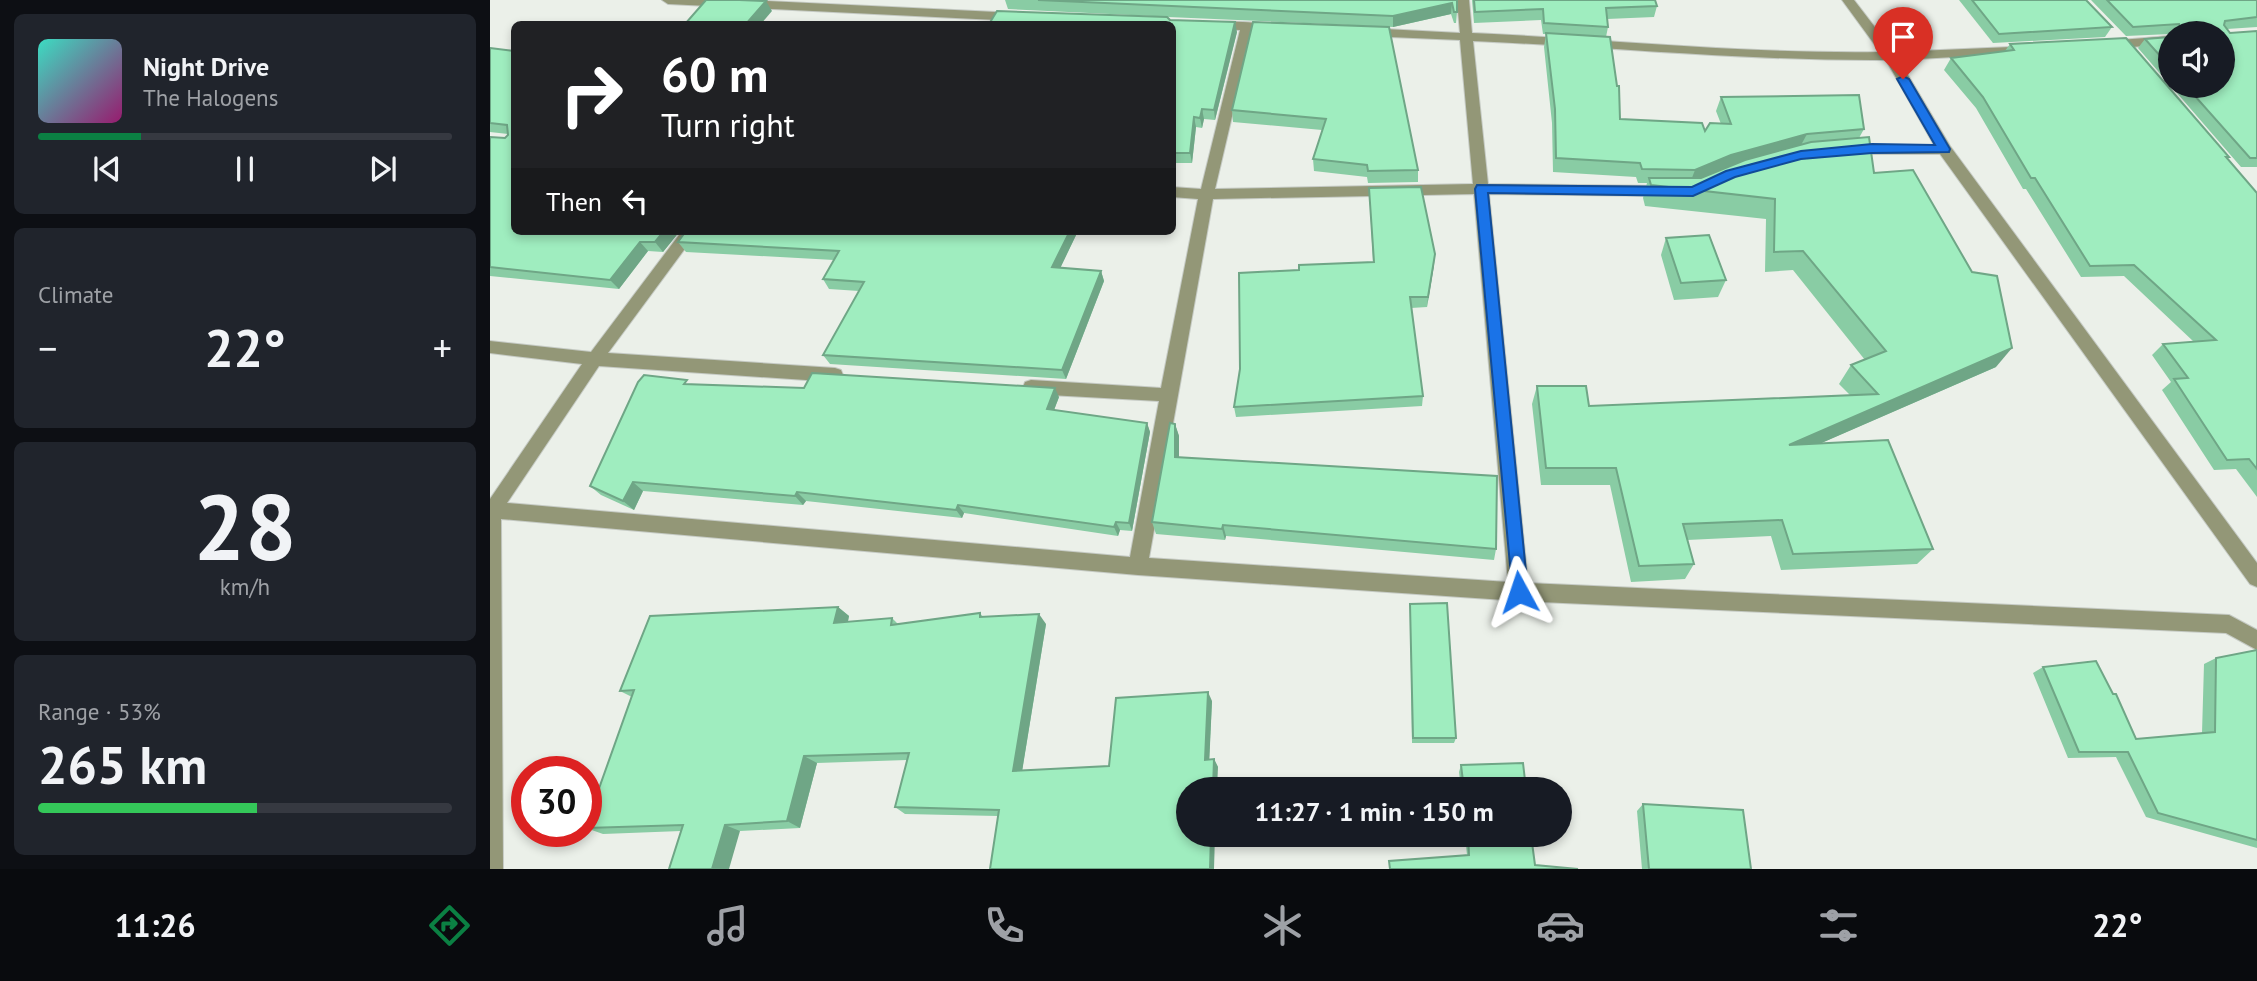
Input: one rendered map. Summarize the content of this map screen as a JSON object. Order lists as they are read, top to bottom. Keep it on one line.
{"page":{"turn":["60 m","Turn right"],"song":["Night Drive","The Halogens"],"then":"Then","tile":["Climate",["28","km/h"],["Range · 53%","265 km"]],"heat":["−","22°","+"],"limit":"30","trip":"11:27 · 1 min · 150 m","tabs":["11:26","22°"]}}
